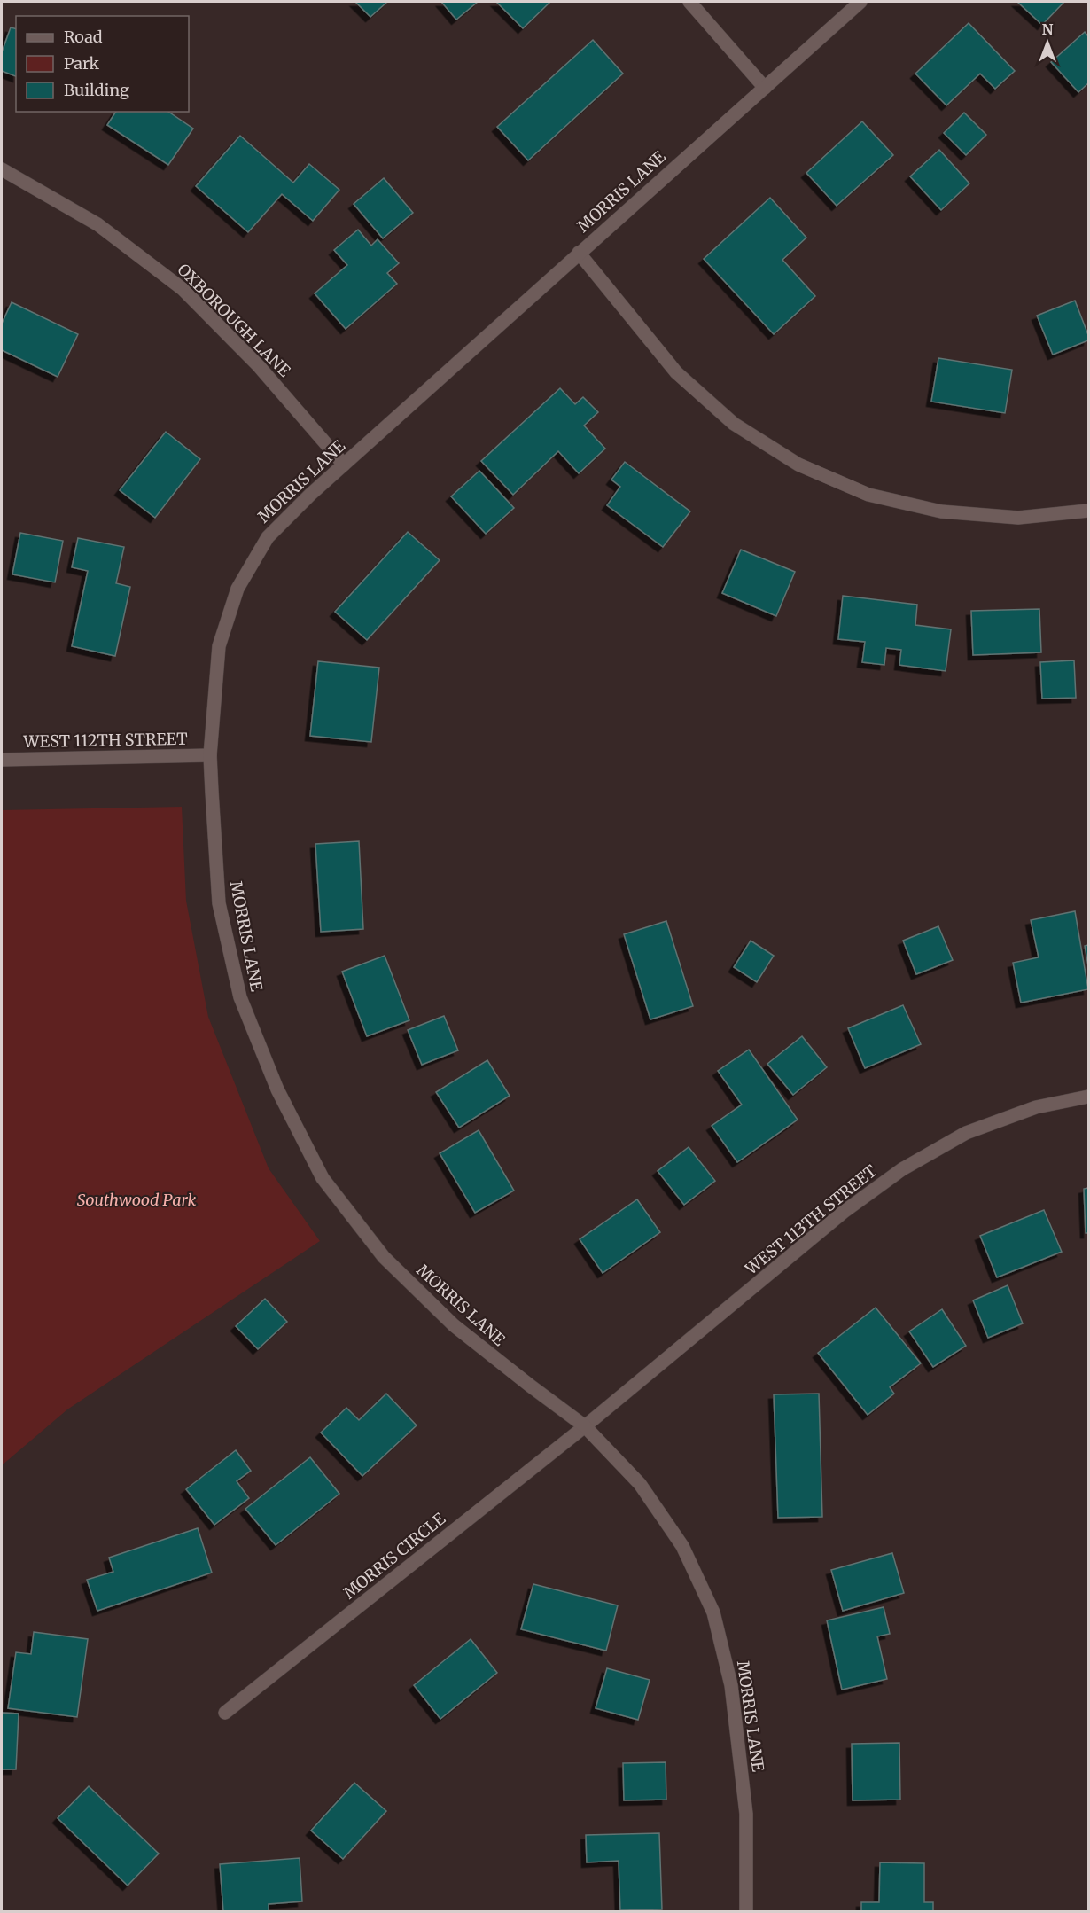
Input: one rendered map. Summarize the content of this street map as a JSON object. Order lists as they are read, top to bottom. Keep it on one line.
{"streets":{"street":["MORRIS LANE","OXBOROUGH LANE","WEST 112TH STREET","WEST 113TH STREET","MORRIS CIRCLE"]},"crossings":[["MORRIS LANE","OXBOROUGH LANE"],["MORRIS LANE","WEST 112TH STREET"],["MORRIS LANE","WEST 113TH STREET"],["MORRIS LANE","MORRIS CIRCLE"],["WEST 113TH STREET","MORRIS CIRCLE"]],"parks":["Southwood Park"],"legend":["Road","Park","Building"],"north":"top"}
